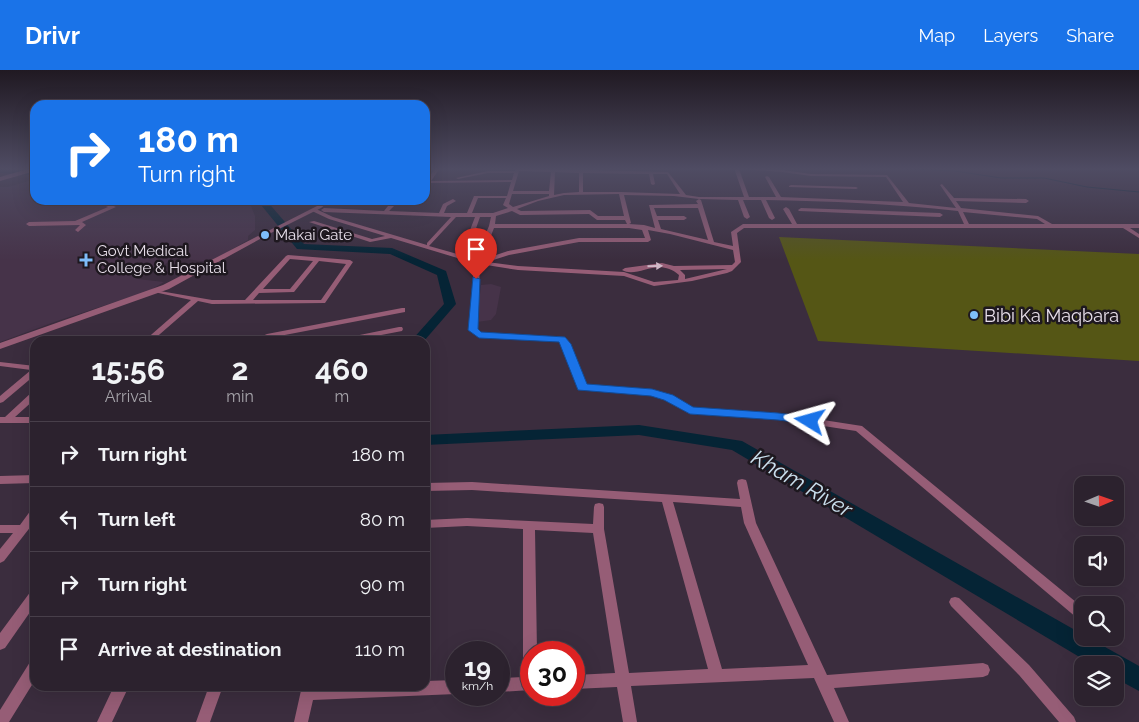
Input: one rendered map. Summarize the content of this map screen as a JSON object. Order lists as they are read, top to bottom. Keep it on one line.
{"water":["Kham River"],"places":{"other":["Makai Gate","Bibi Ka Maqbara"],"health":["Govt Medical College & Hospital"]},"north":"right","page":{"header":"Drivr","nav":["Map","Layers","Share"],"turn":["180 m","Turn right"],"eta":["15:56","Arrival","2","min","460","m"],"list":[{"name":"Turn right","value":"180 m"},{"name":"Turn left","value":"80 m"},{"name":"Turn right","value":"90 m"},{"name":"Arrive at destination","value":"110 m"}],"speed":"19 km/h","limit":"30"}}
